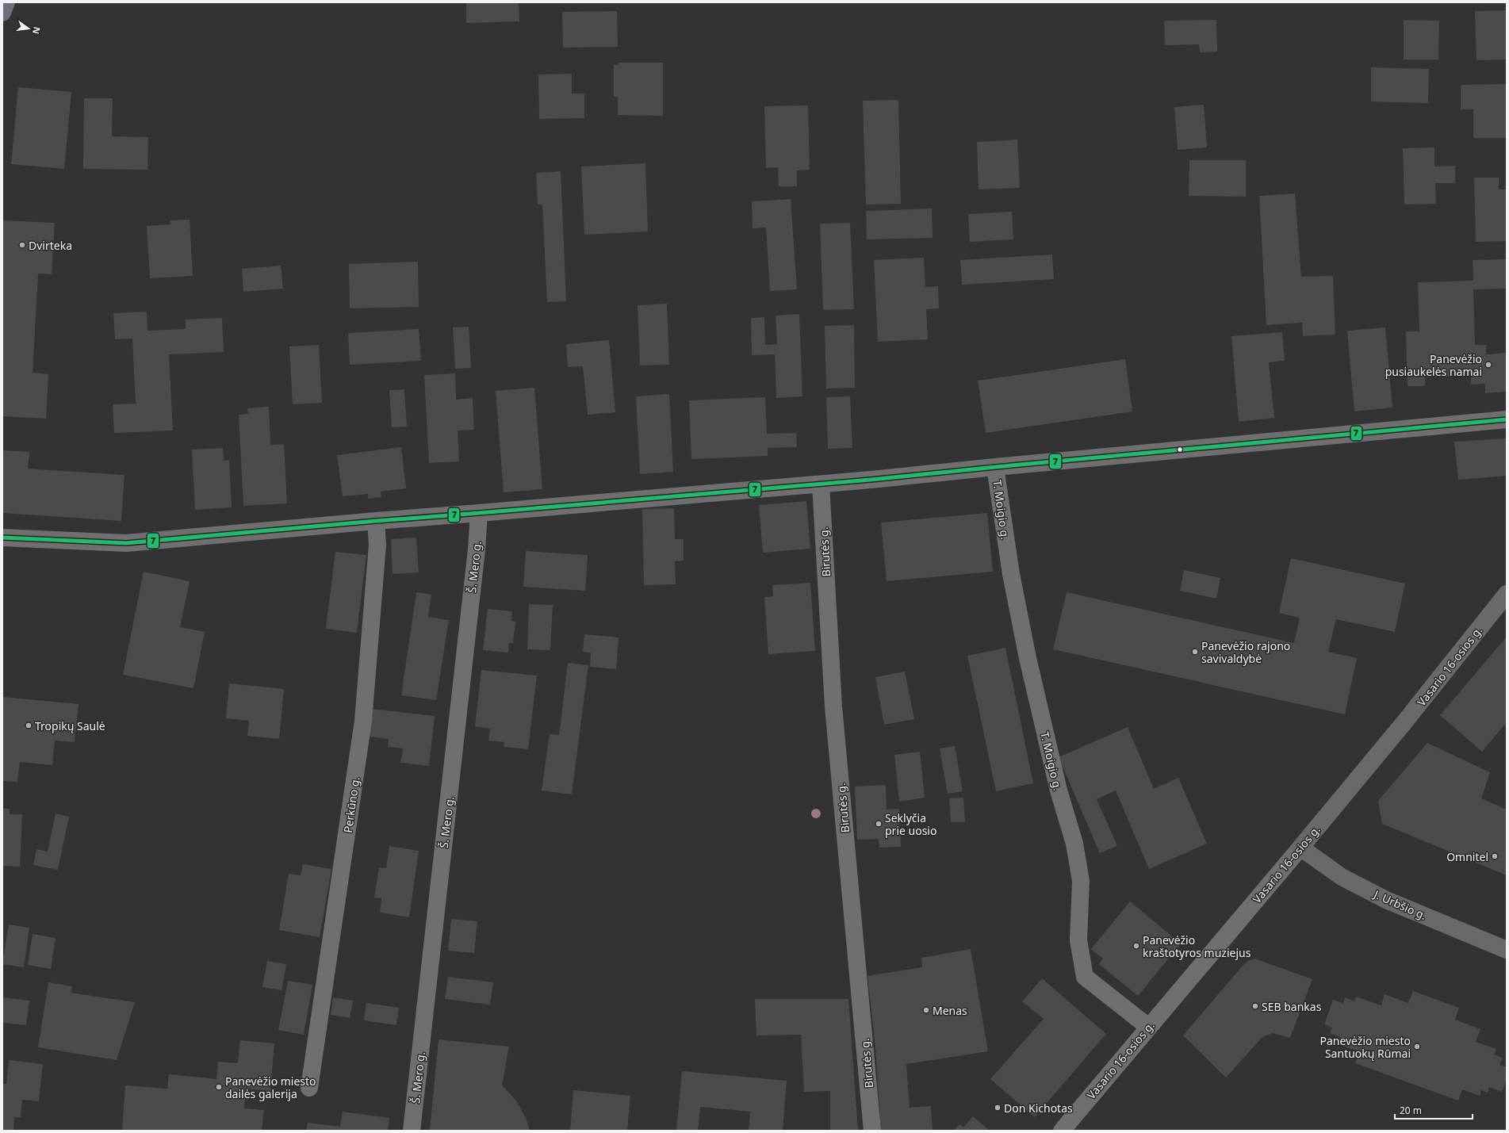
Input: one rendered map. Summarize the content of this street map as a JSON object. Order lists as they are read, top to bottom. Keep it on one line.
{"streets":{"main road":["Vasario 16-osios g.","J. Urbšio g."],"street":["T. Moigio g.","Birutės g.","Š. Mero g.","Perkūno g."]},"crossings":[["T. Moigio g.","Vasario 16-osios g."],["Vasario 16-osios g.","J. Urbšio g."]],"places":["Dvirteka","Panevėžio pusiaukelės namai","Panevėžio rajono savivaldybė","Tropikų Saulė","Seklyčia prie uosio","Omnitel","Panevėžio kraštotyros muziejus","SEB bankas","Menas","Panevėžio miesto Santuokų Rūmai","Panevėžio miesto dailės galerija","Don Kichotas"],"lines":["transit line 7"],"scale_bar":"20 m","north":"right"}
